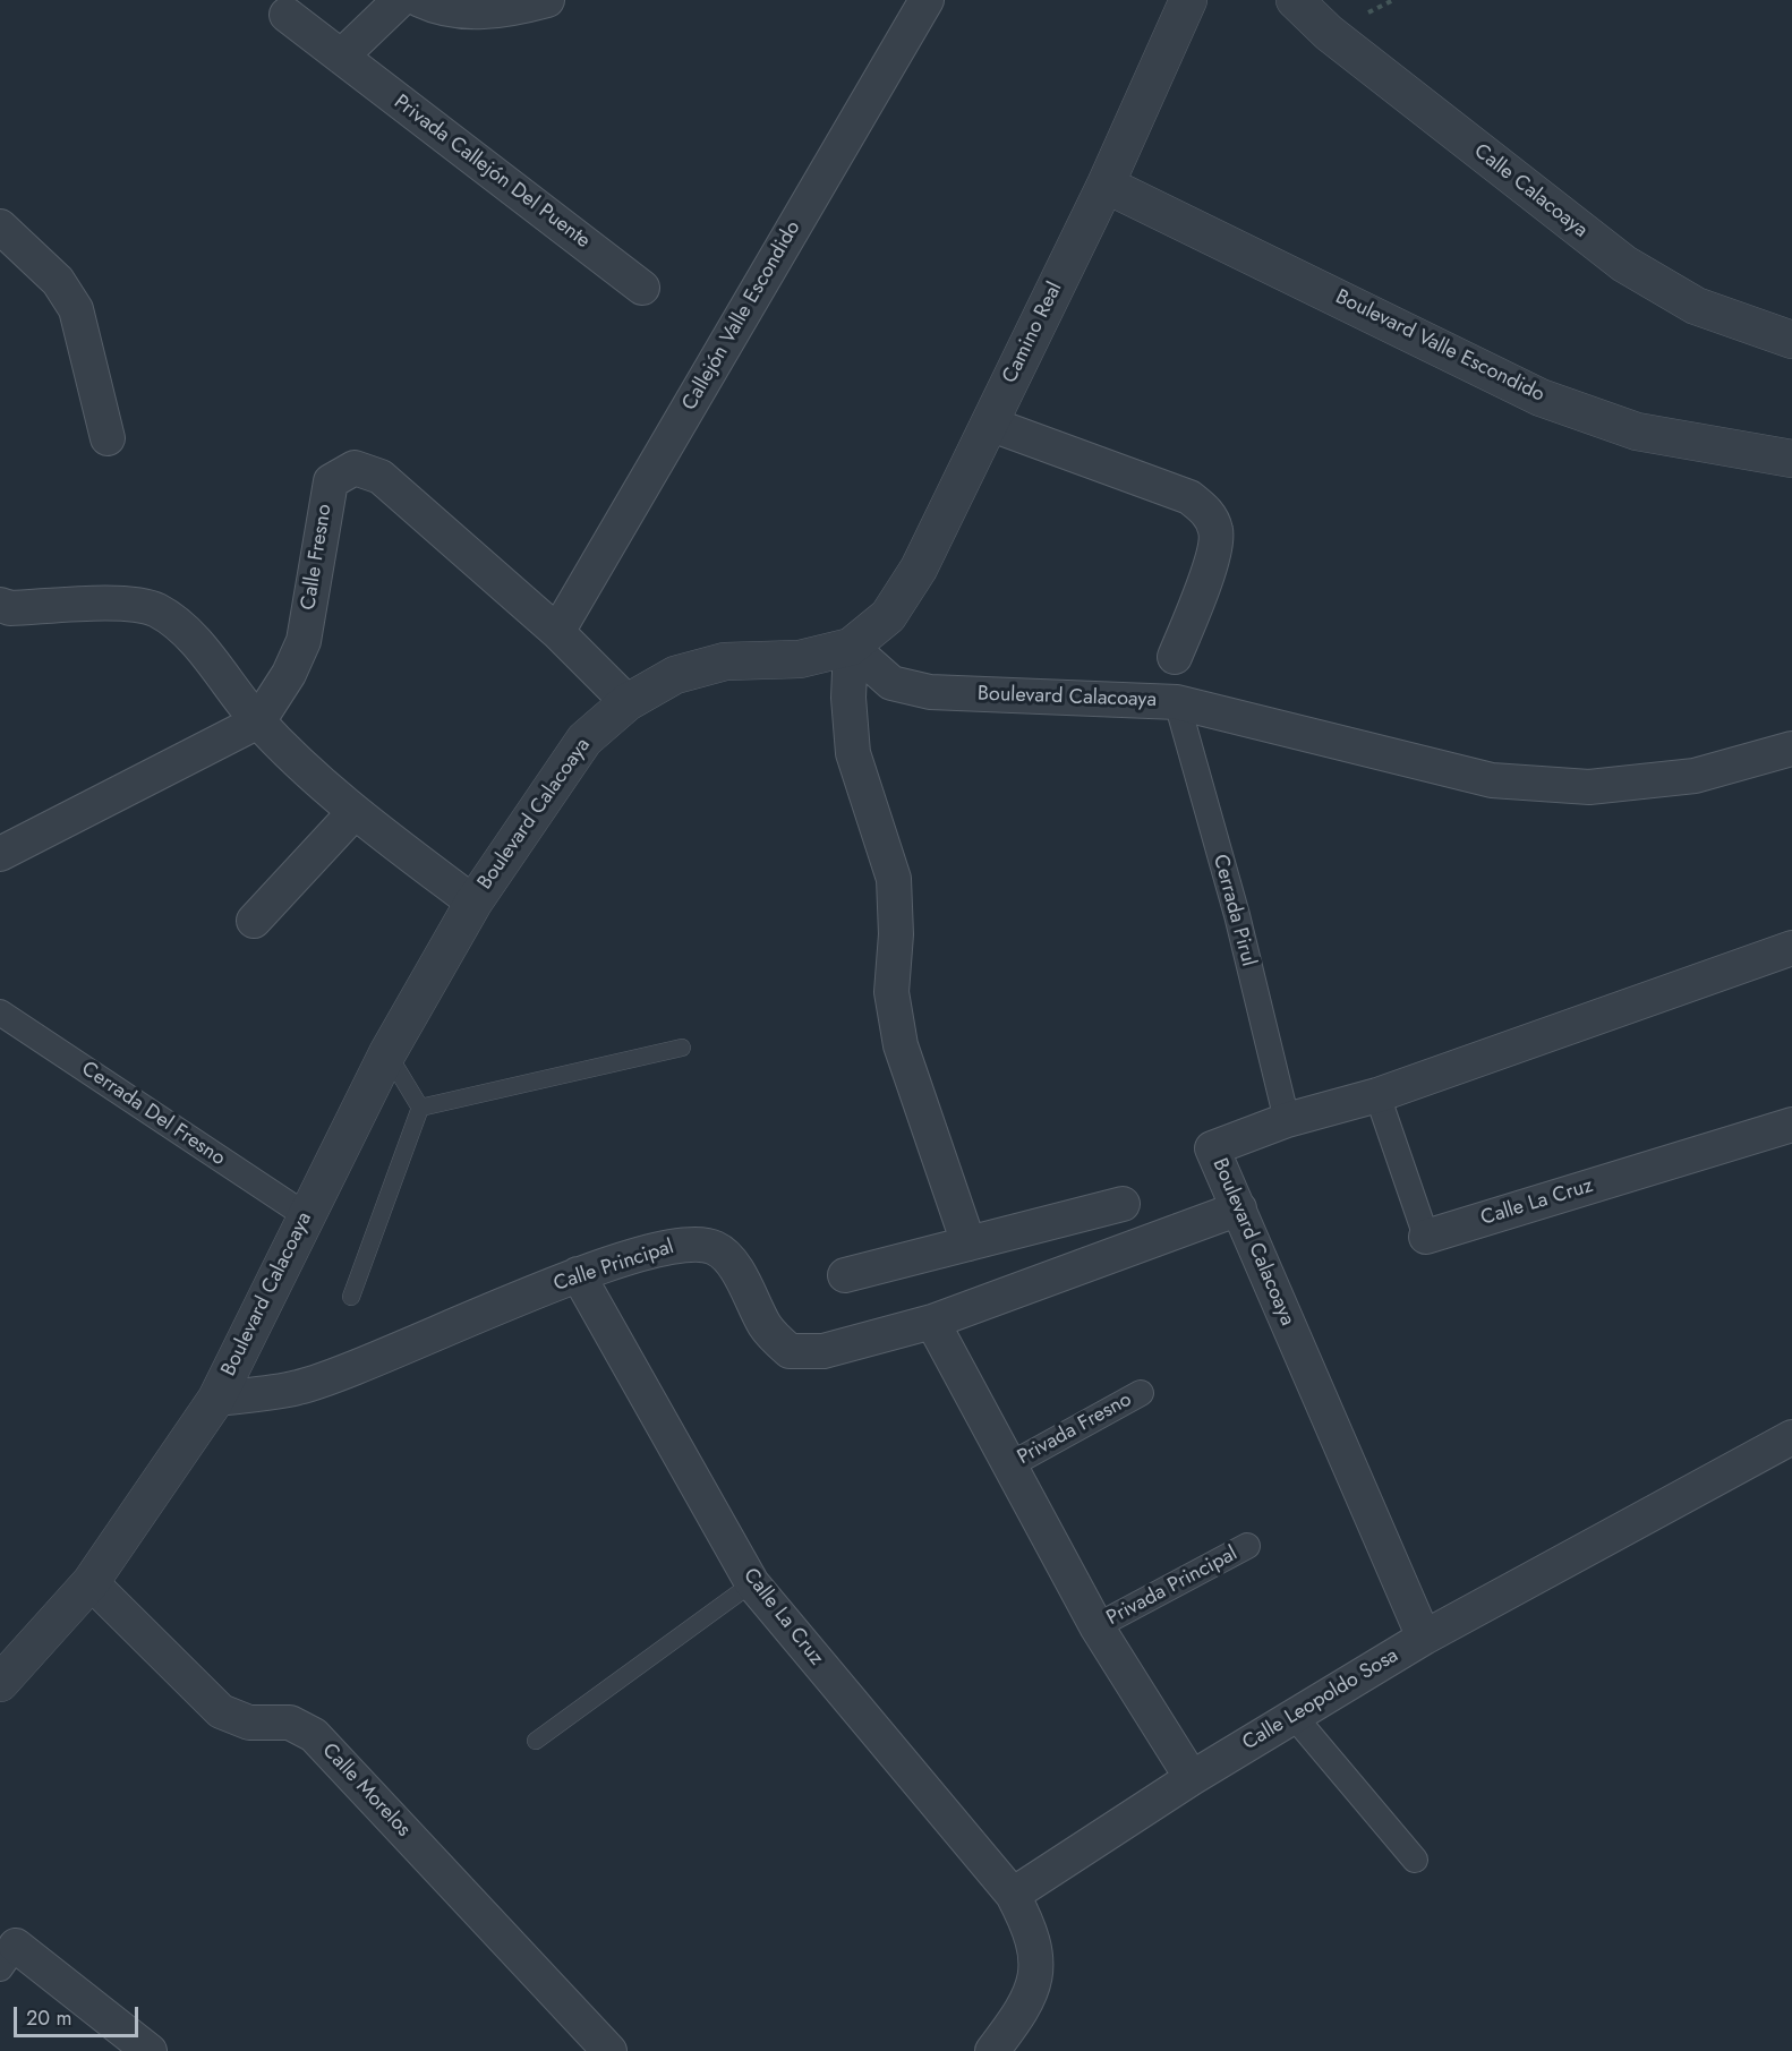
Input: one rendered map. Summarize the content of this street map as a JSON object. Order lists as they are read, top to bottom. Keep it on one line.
{"streets":{"street":["Privada Callejón Del Puente","Calle Calacoaya","Callejón Valle Escondido","Camino Real","Boulevard Valle Escondido","Calle Fresno","Boulevard Calacoaya","Cerrada Pirul","Cerrada Del Fresno","Calle La Cruz","Calle Principal","Privada Fresno","Privada Principal","Calle Leopoldo Sosa","Calle Morelos"]},"crossings":[["Callejón Valle Escondido","Calle Fresno"],["Camino Real","Boulevard Valle Escondido"],["Camino Real","Boulevard Calacoaya"],["Calle Fresno","Boulevard Calacoaya"],["Boulevard Calacoaya","Cerrada Pirul"],["Boulevard Calacoaya","Cerrada Del Fresno"],["Boulevard Calacoaya","Calle La Cruz"],["Boulevard Calacoaya","Calle Principal"],["Boulevard Calacoaya","Calle Leopoldo Sosa"],["Boulevard Calacoaya","Calle Morelos"],["Calle La Cruz","Calle Principal"],["Calle La Cruz","Calle Leopoldo Sosa"]],"scale_bar":"20 m"}
